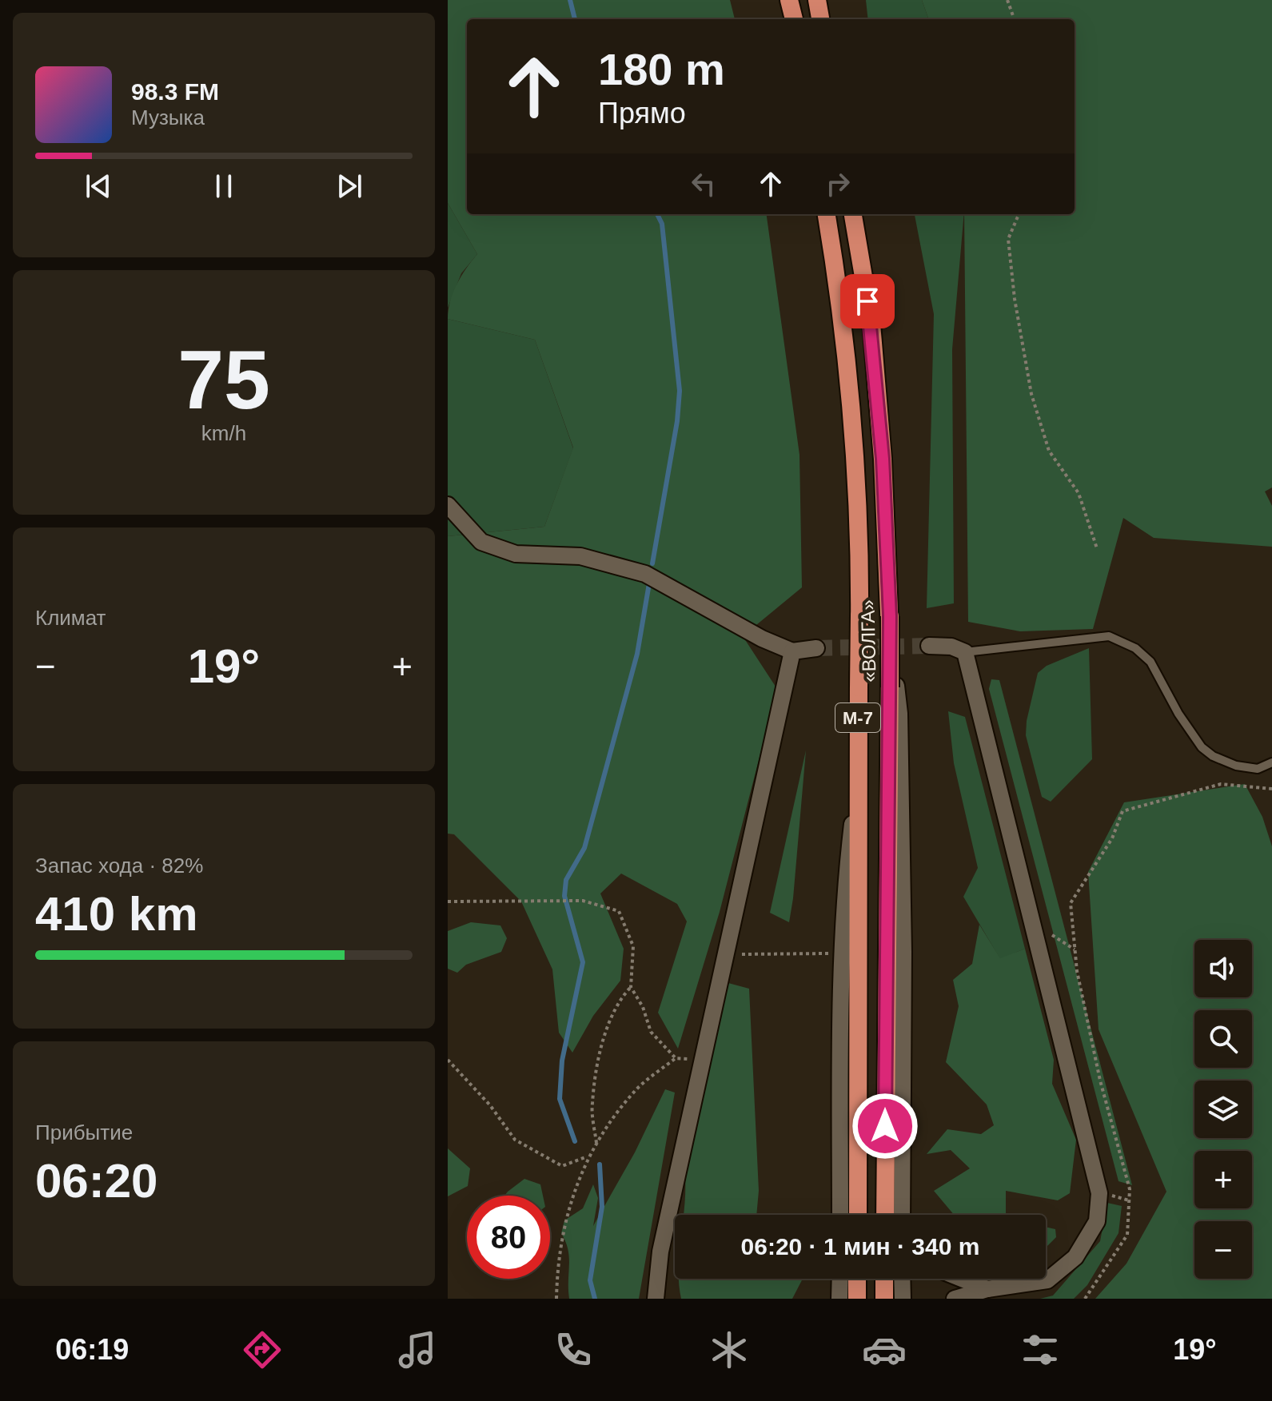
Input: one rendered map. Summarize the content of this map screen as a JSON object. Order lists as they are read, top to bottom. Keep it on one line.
{"streets":{"highway":["«ВОЛГА»","М-7"]},"page":{"turn":["180 m","Прямо"],"song":["98.3 FM","Музыка"],"tile":[["75","km/h"],"Климат",["Запас хода · 82%","410 km"],["Прибытие","06:20"]],"heat":["−","19°","+"],"map_buttons":["+","−"],"limit":"80","trip":"06:20 · 1 мин · 340 m","tabs":["06:19","19°"]}}
